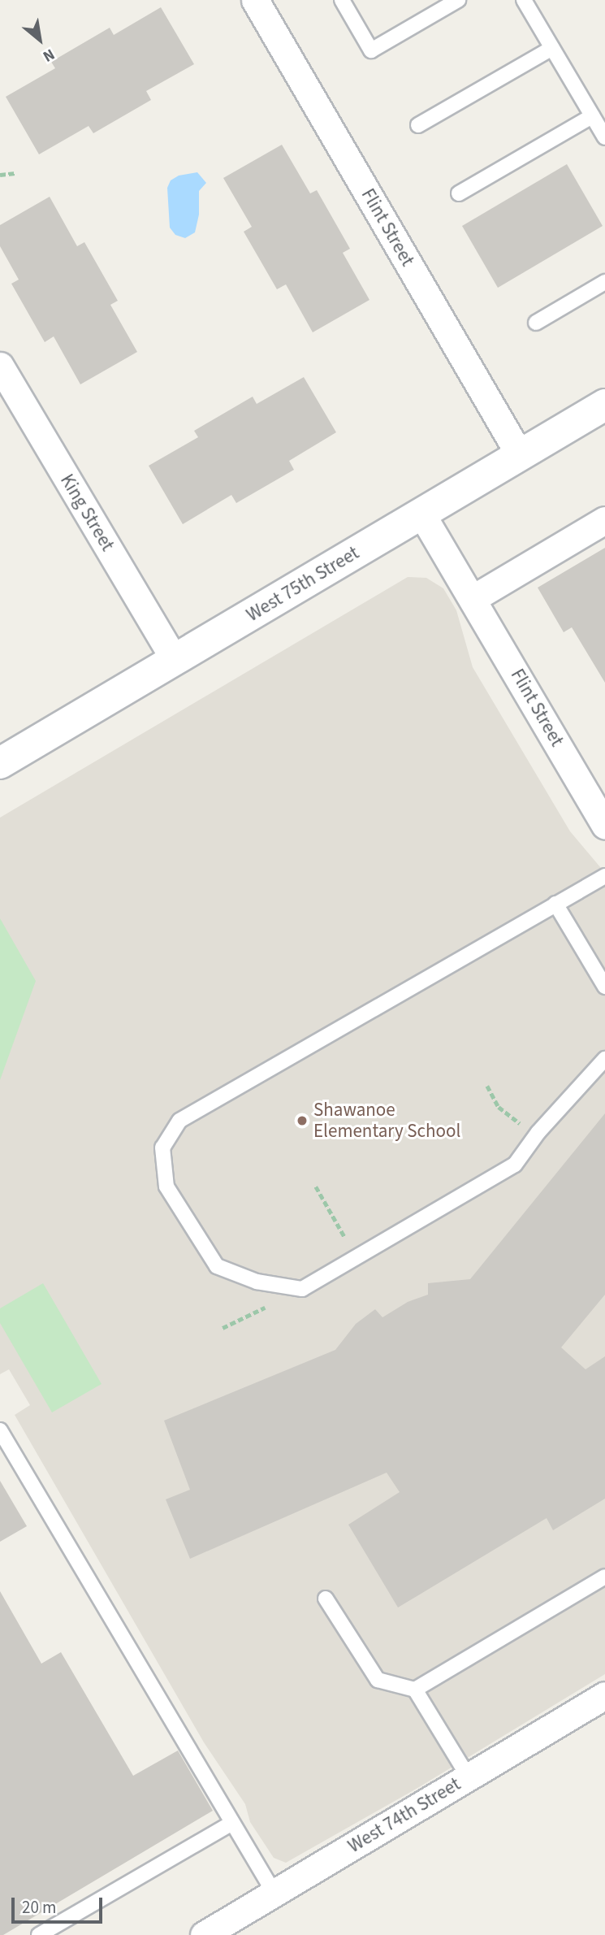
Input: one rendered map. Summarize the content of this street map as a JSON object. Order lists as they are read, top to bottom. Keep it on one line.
{"streets":{"main road":["West 75th Street"],"street":["Flint Street","King Street","West 74th Street"]},"crossings":[["Flint Street","West 75th Street"],["King Street","West 75th Street"]],"places":["Shawanoe Elementary School"],"scale_bar":"20 m","north":"bottom right"}
